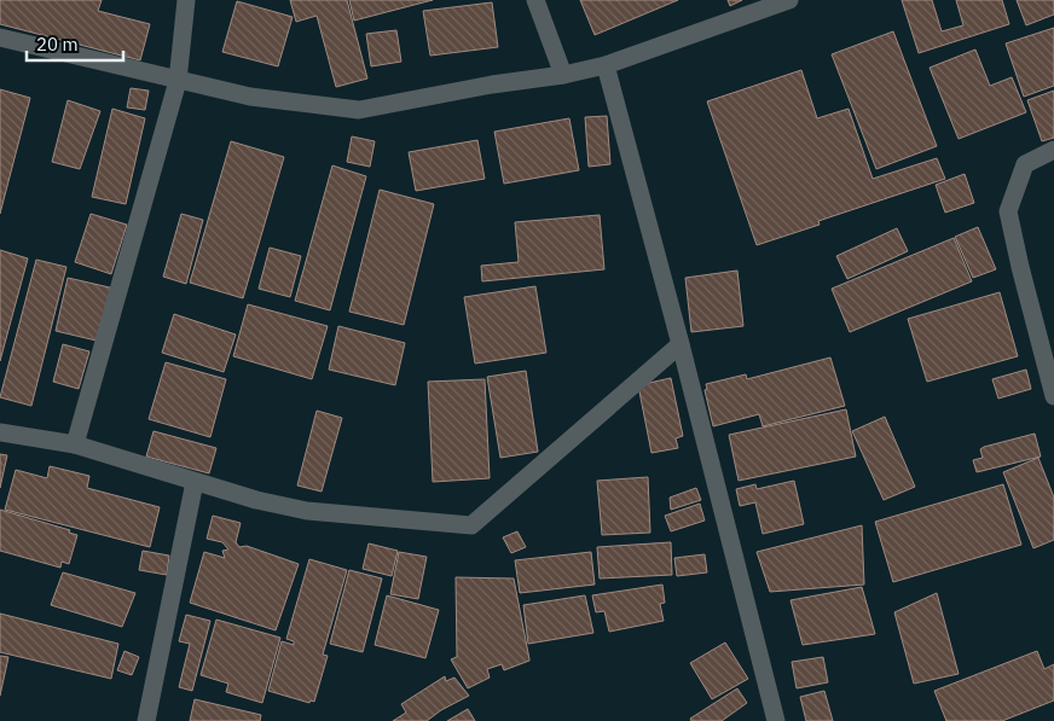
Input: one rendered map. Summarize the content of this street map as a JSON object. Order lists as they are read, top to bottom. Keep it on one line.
{"scale_bar":"20 m"}
